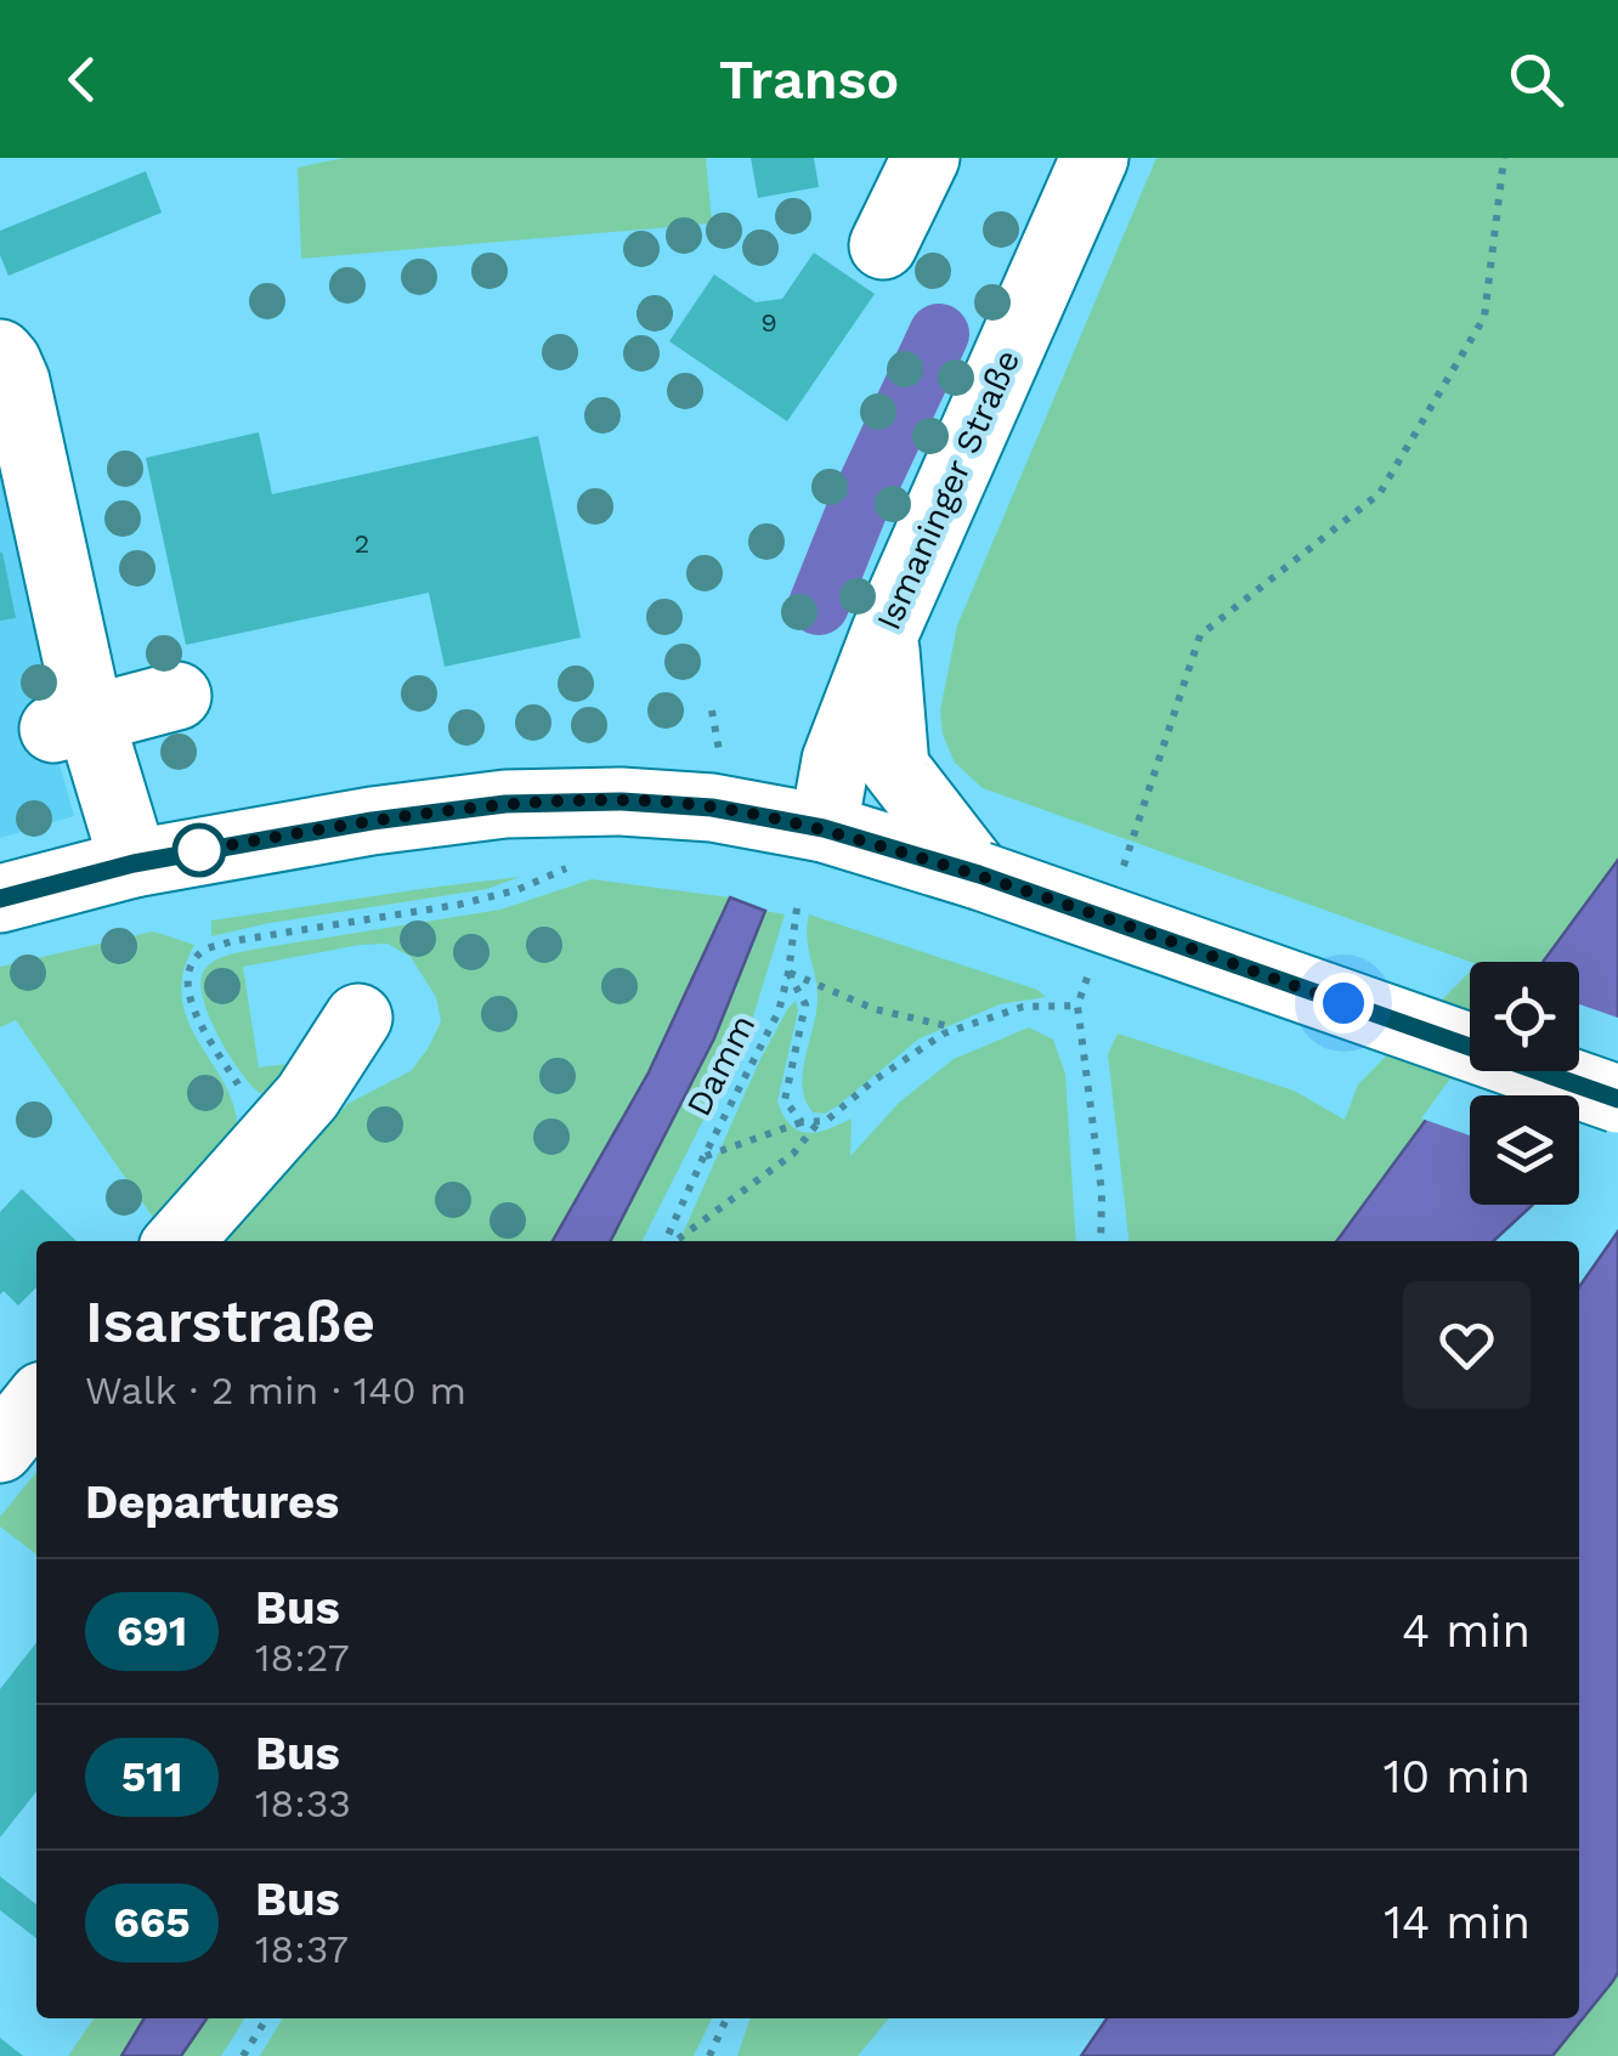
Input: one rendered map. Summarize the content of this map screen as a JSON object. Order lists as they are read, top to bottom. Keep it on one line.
{"streets":{"main road":["Ismaninger Straße"],"path":["Damm"]},"lines":["bus line 691"],"house_numbers":["9","2"],"page":{"header":"Transo","heading":[["Isarstraße","Walk · 2 min · 140 m"],"Departures"],"list":[{"mark":"691","name":"Bus","note":"18:27","value":"4 min"},{"mark":"511","name":"Bus","note":"18:33","value":"10 min"},{"mark":"665","name":"Bus","note":"18:37","value":"14 min"}]}}
